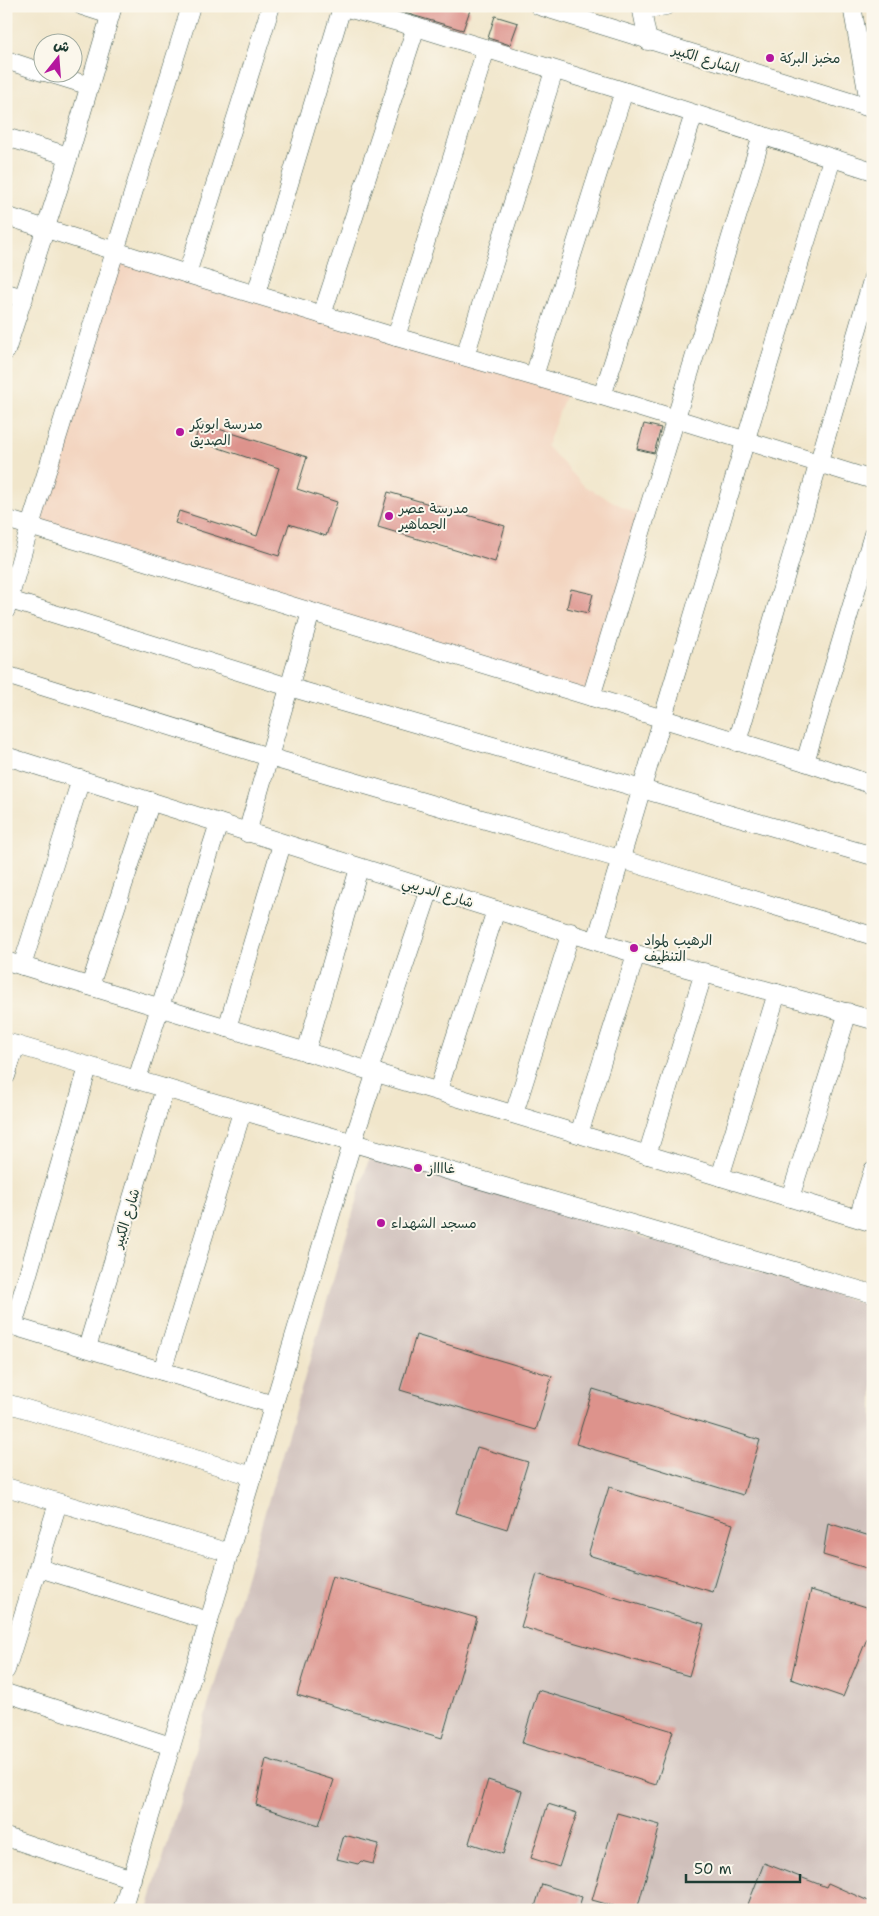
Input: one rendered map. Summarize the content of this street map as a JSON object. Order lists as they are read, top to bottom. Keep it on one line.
{"streets":{"street":["الشارع الكبير","شارع الدريبي","شارع الكبير"]},"places":["مخبز البركة","مدرسة ابوبكر الصديق","مدرسة عصر الجماهير","الرهيب لمواد التنظيف","غااااز","مسجد الشهداء"],"scale_bar":"50 m","north":"top"}
